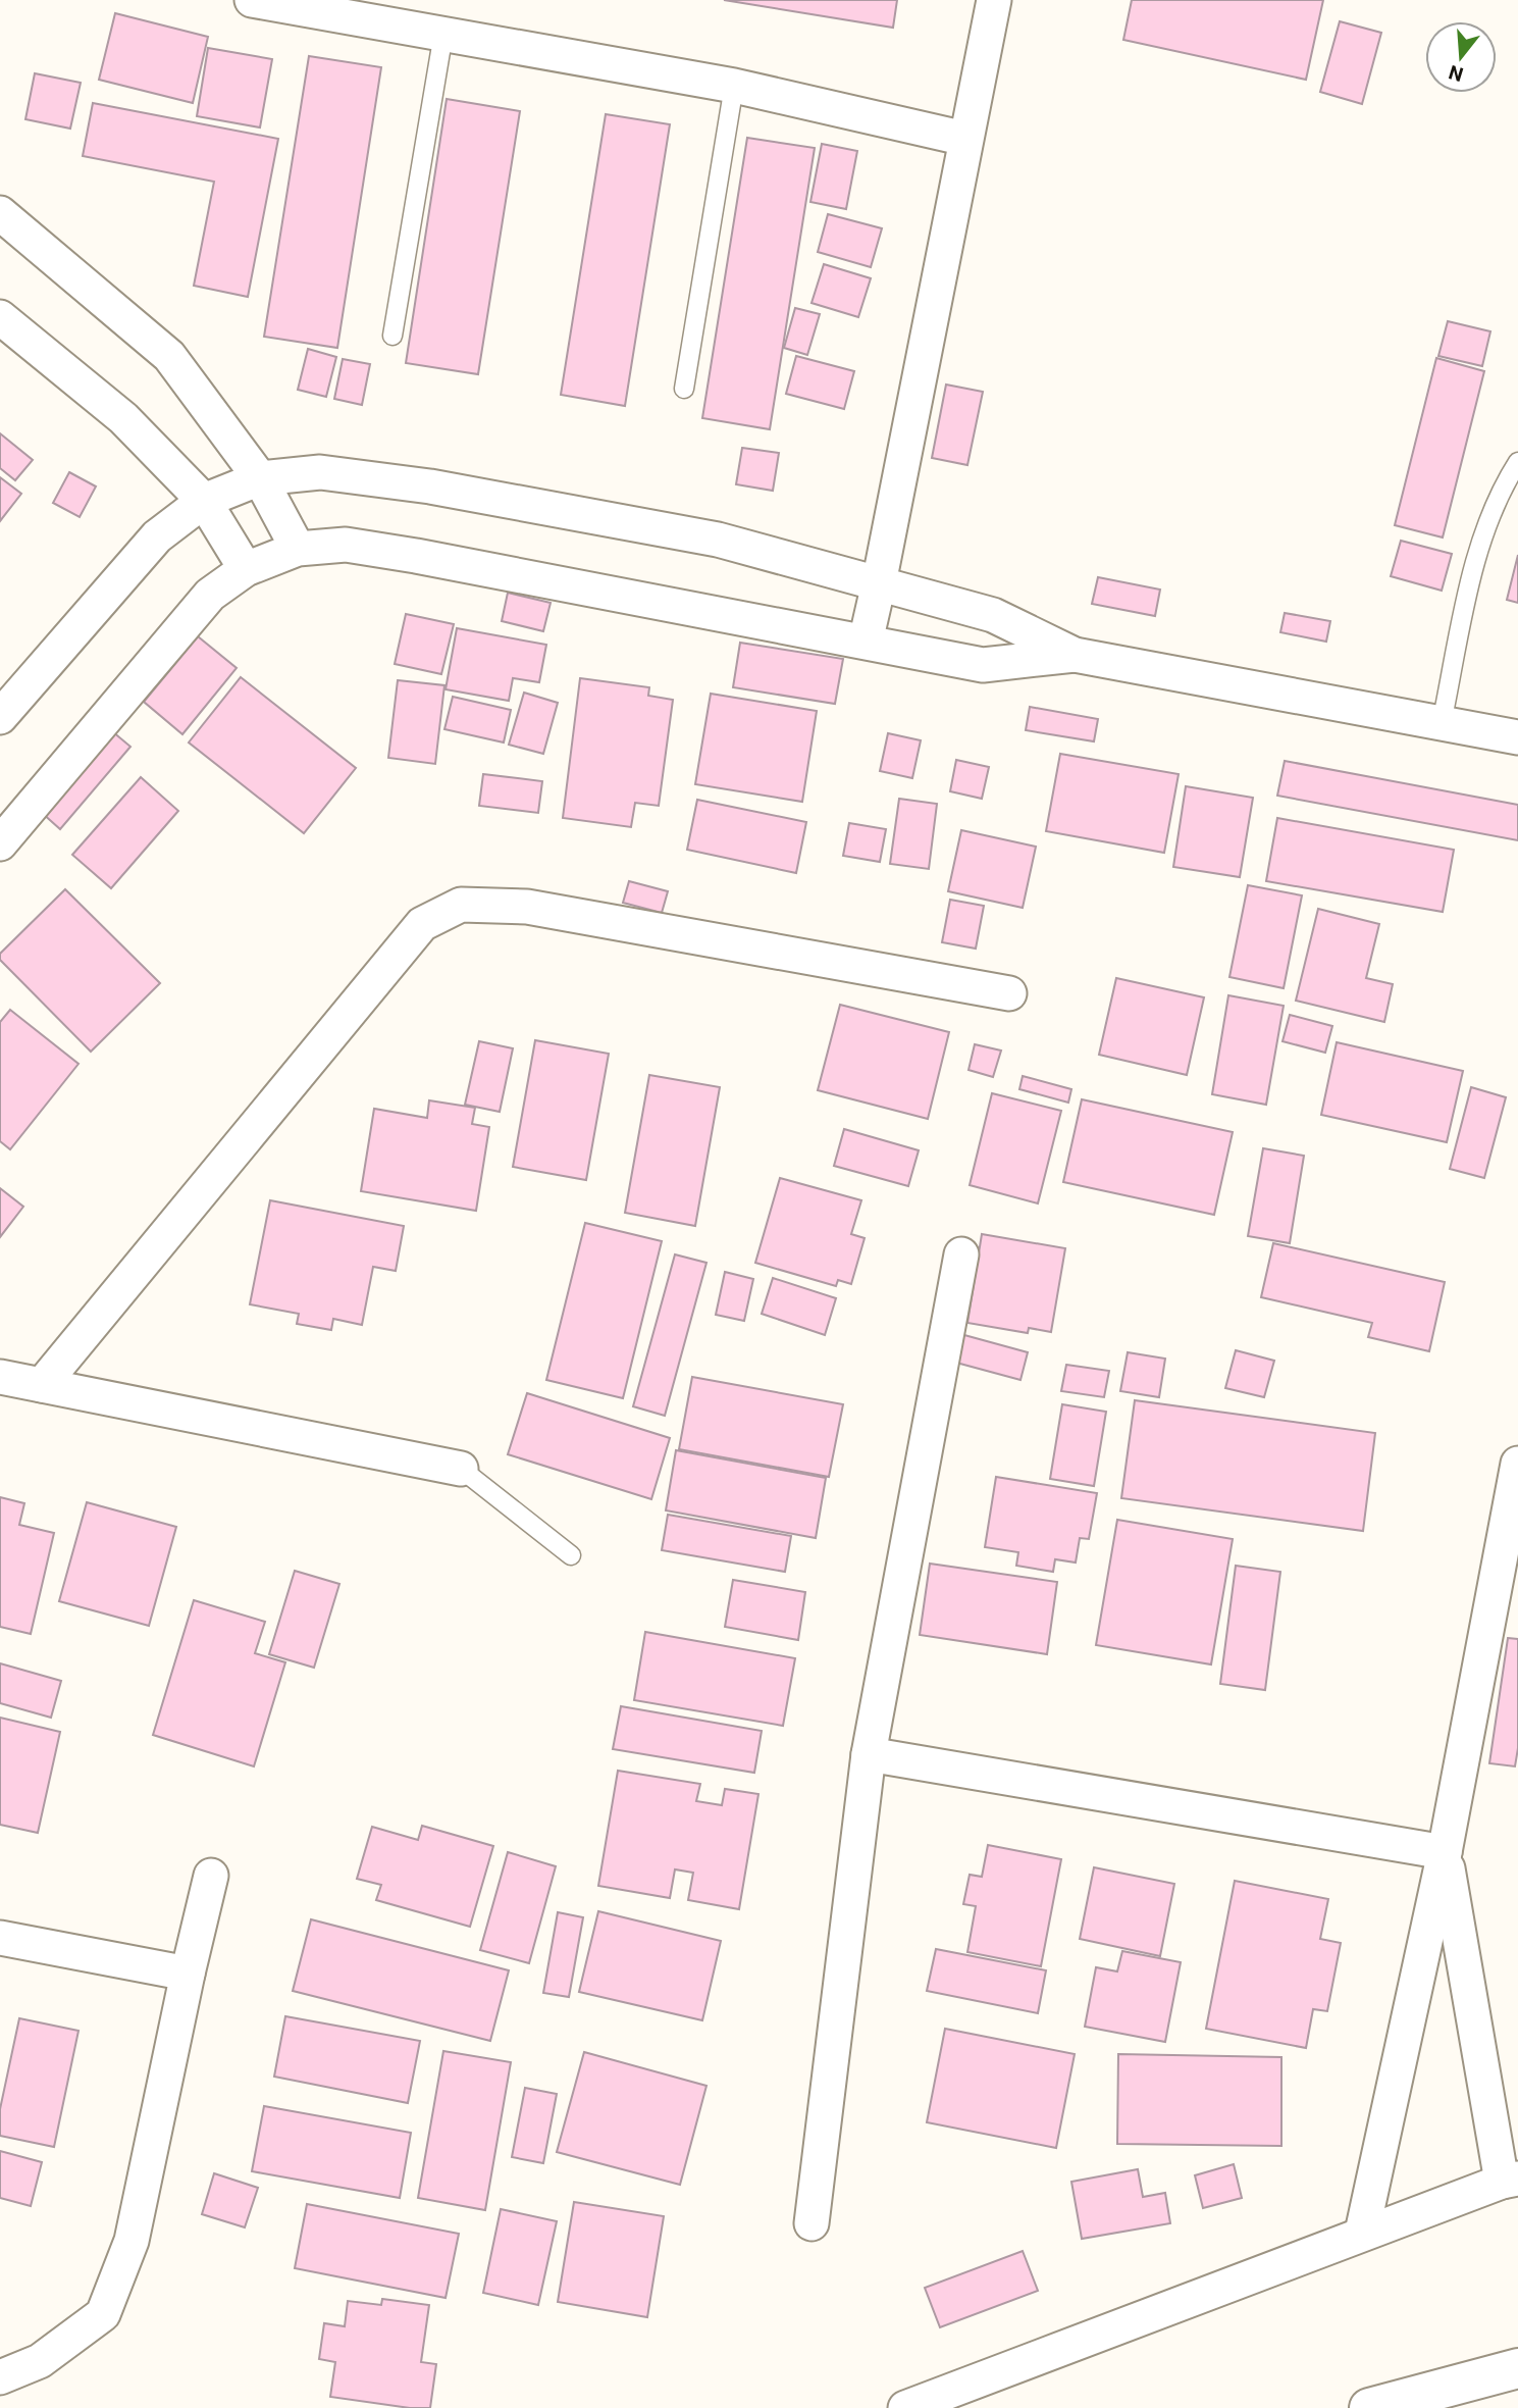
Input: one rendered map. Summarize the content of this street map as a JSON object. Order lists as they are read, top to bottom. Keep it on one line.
{"north":"bottom"}
